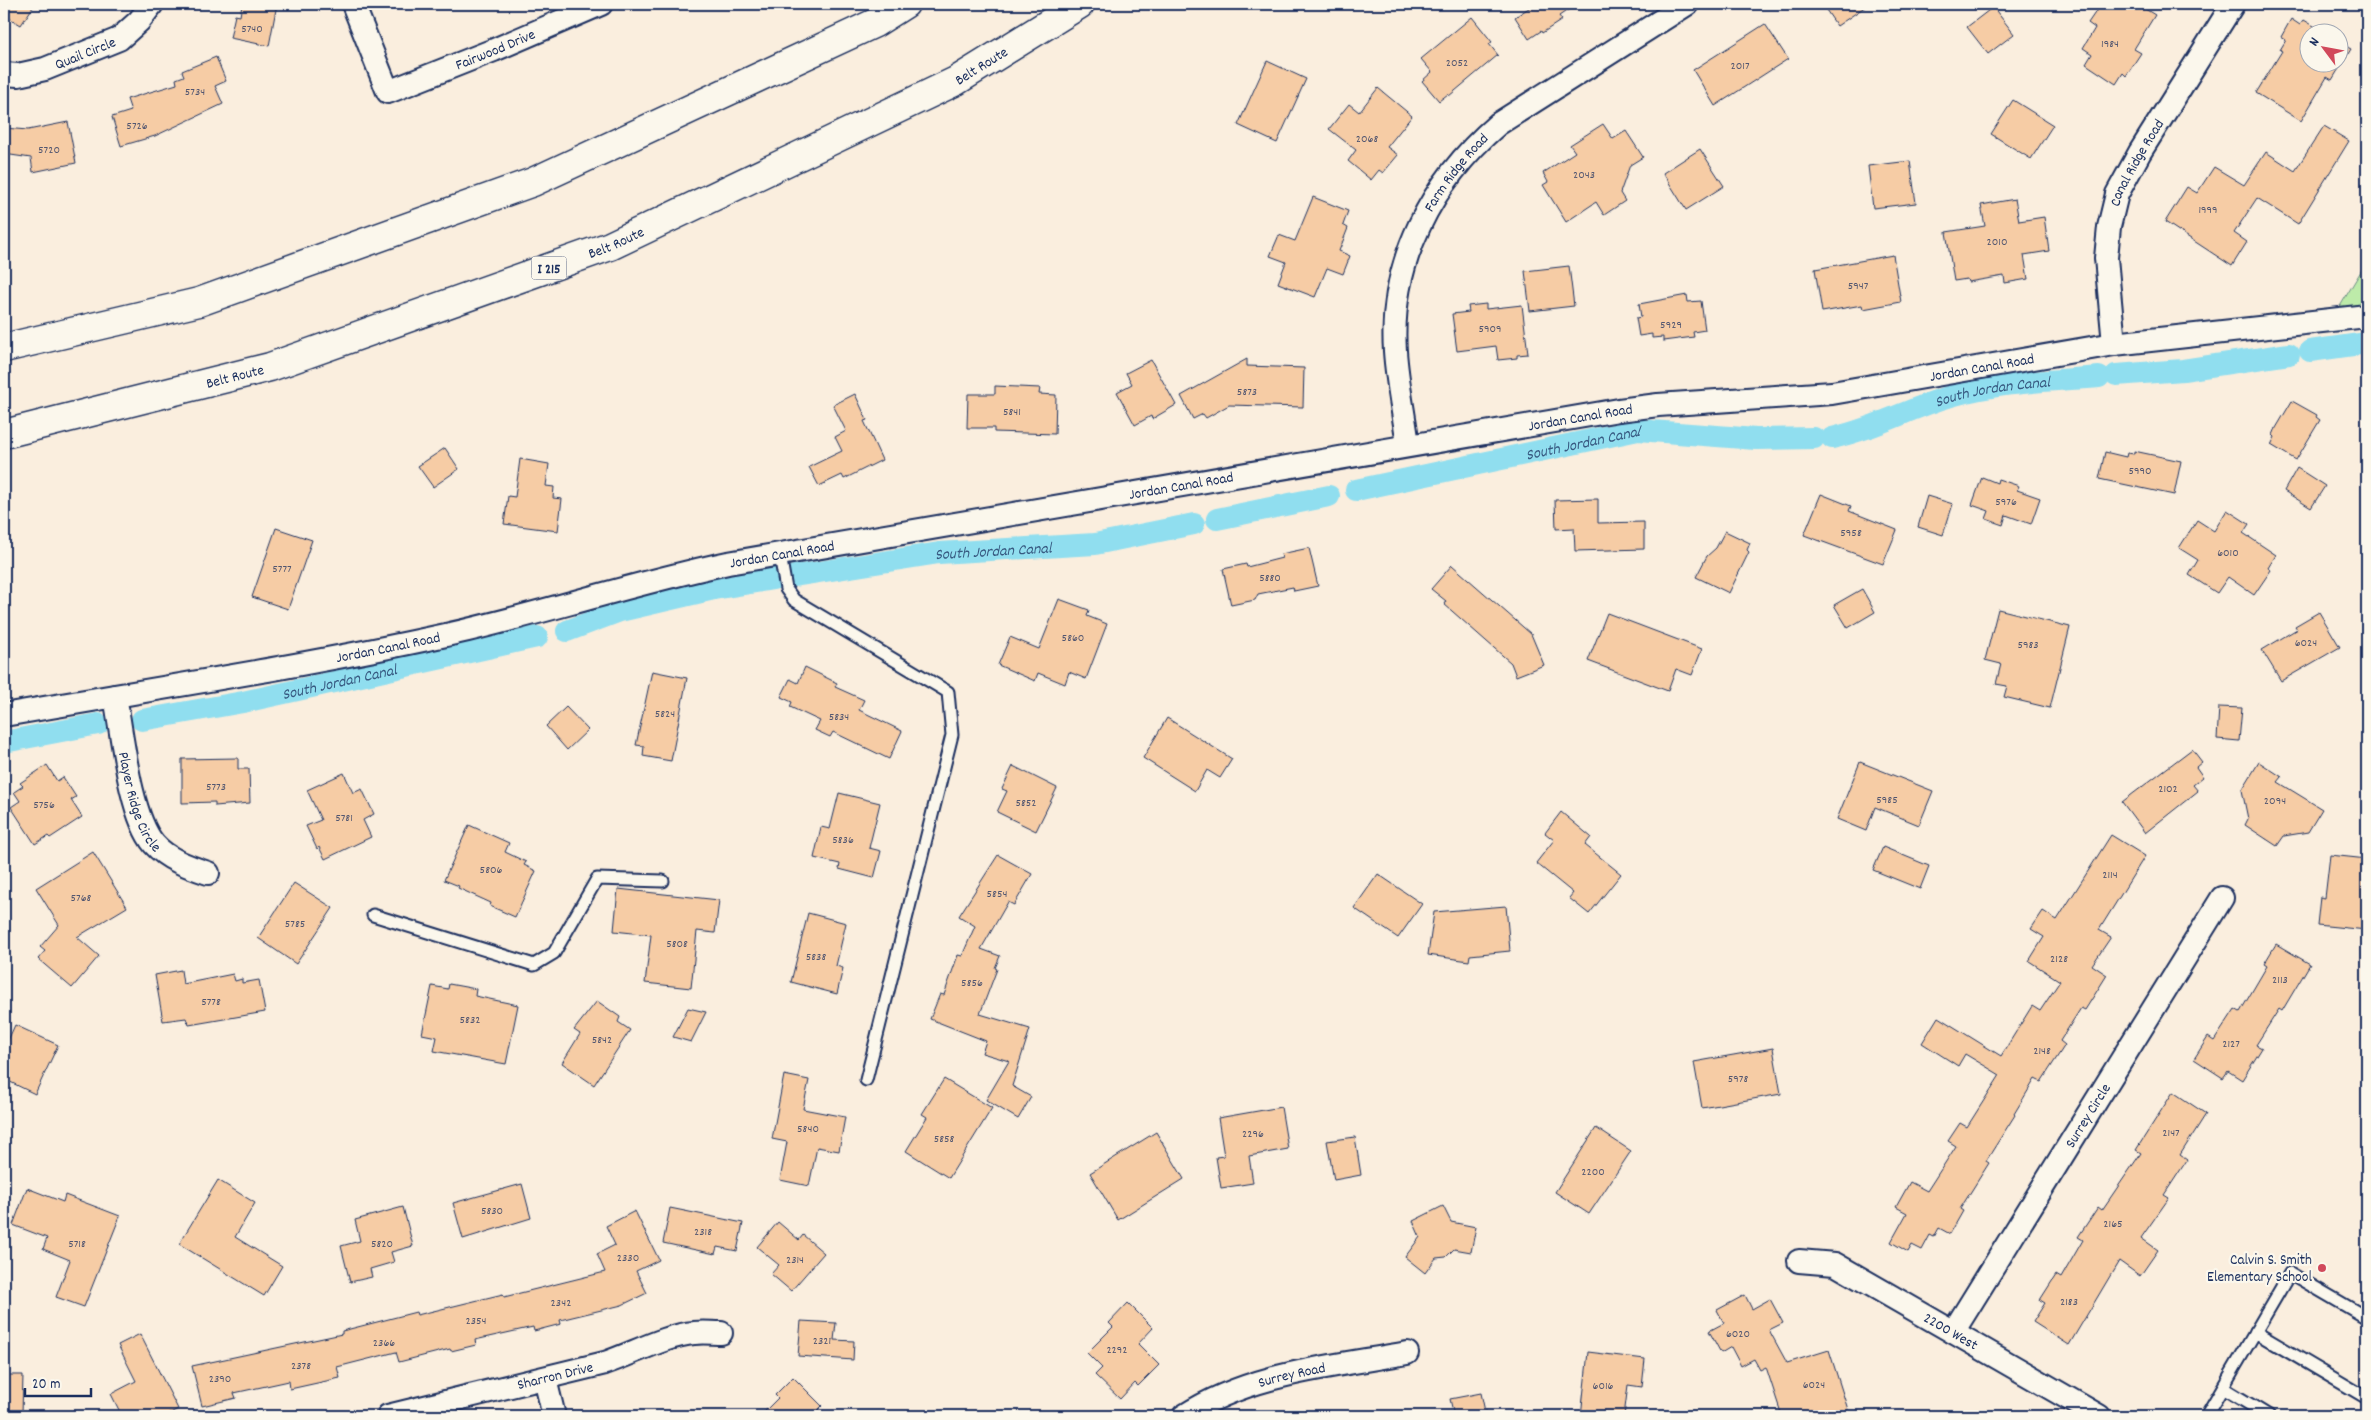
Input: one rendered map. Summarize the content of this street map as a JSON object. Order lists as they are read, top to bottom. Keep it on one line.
{"streets":{"highway":["Belt Route","I 215"],"street":["Fairwood Drive","Quail Circle","Canal Ridge Road","Farm Ridge Road","Jordan Canal Road","Player Ridge Circle","Surrey Circle","2200 West","Surrey Road","Sharron Drive"]},"crossings":[["Canal Ridge Road","Jordan Canal Road"],["Farm Ridge Road","Jordan Canal Road"],["Jordan Canal Road","Player Ridge Circle"],["Surrey Circle","2200 West"]],"water":["South Jordan Canal"],"places":["Calvin S. Smith Elementary School"],"house_numbers":["5740","1984","2052","2017","5734","5726","2068","5720","2043","1999","2010","5947","5929","5909","5873","5841","5990","5976","5958","6010","5777","5880","5860","6024","5983","5824","5834","5773","2102","5985","2094","5852","5756","5781","5836","5806","2114","5854","5768","5785","5808","5838","2128","2113","5856","5778","5832","5842","2127","2148","5978","5840","2147","2296","5858","2200","5830","2165","2318","5718","5820","2330","2314","2183","2342","2354","6020","2321","2366","2292","2378","2390","6024","6016"],"scale_bar":"20 m","north":"top left"}
